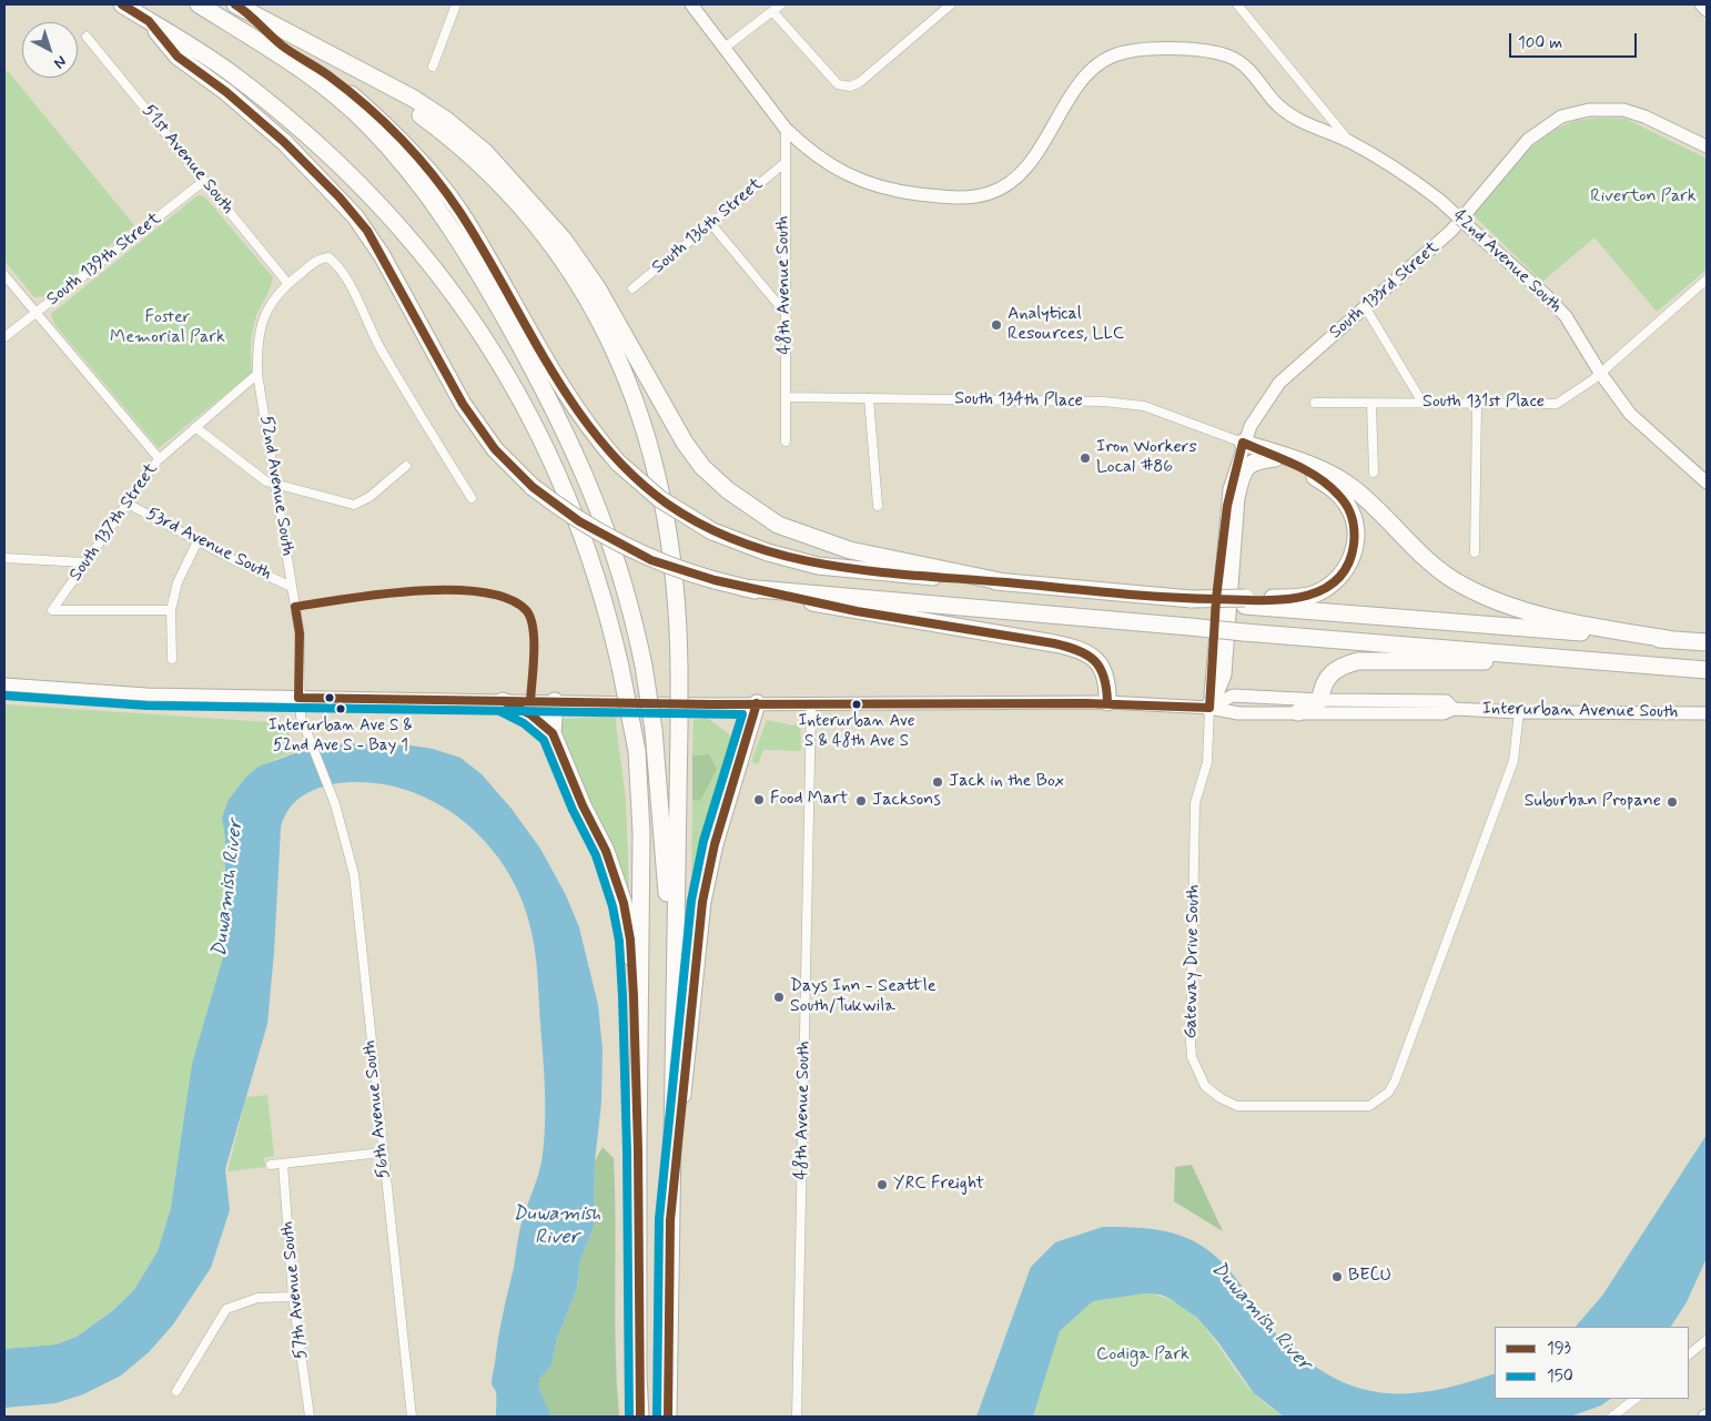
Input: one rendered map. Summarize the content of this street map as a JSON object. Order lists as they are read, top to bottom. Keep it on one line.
{"streets":{"street":["51st Avenue South","South 136th Street","South 139th Street","42nd Avenue South","48th Avenue South","South 133rd Street","South 134th Place","South 131st Place","52nd Avenue South","South 137th Street","53rd Avenue South","Interurban Avenue South","Gateway Drive South","56th Avenue South","57th Avenue South"]},"crossings":[["51st Avenue South","South 139th Street"],["51st Avenue South","52nd Avenue South"],["South 136th Street","48th Avenue South"],["42nd Avenue South","48th Avenue South"],["42nd Avenue South","South 131st Place"],["48th Avenue South","South 134th Place"],["48th Avenue South","Interurban Avenue South"],["South 133rd Street","South 134th Place"],["South 133rd Street","Gateway Drive South"],["South 134th Place","Gateway Drive South"],["52nd Avenue South","South 137th Street"],["52nd Avenue South","53rd Avenue South"],["52nd Avenue South","Interurban Avenue South"],["52nd Avenue South","56th Avenue South"],["South 137th Street","53rd Avenue South"],["Interurban Avenue South","Gateway Drive South"]],"water":["Duwamish River"],"parks":["Riverton Park","Foster Memorial Park","Codiga Park"],"places":["Analytical Resources, LLC","Iron Workers Local #86","Interurban Ave S & 48th Ave S","Interurban Ave S & 52nd Ave S - Bay 1","Jack in the Box","Food Mart","Jacksons","Suburban Propane","Days Inn - Seattle South/Tukwila","YRC Freight","BECU"],"lines":["transit line 193","transit line 150"],"legend":["193","150"],"scale_bar":"100 m","north":"bottom right"}
